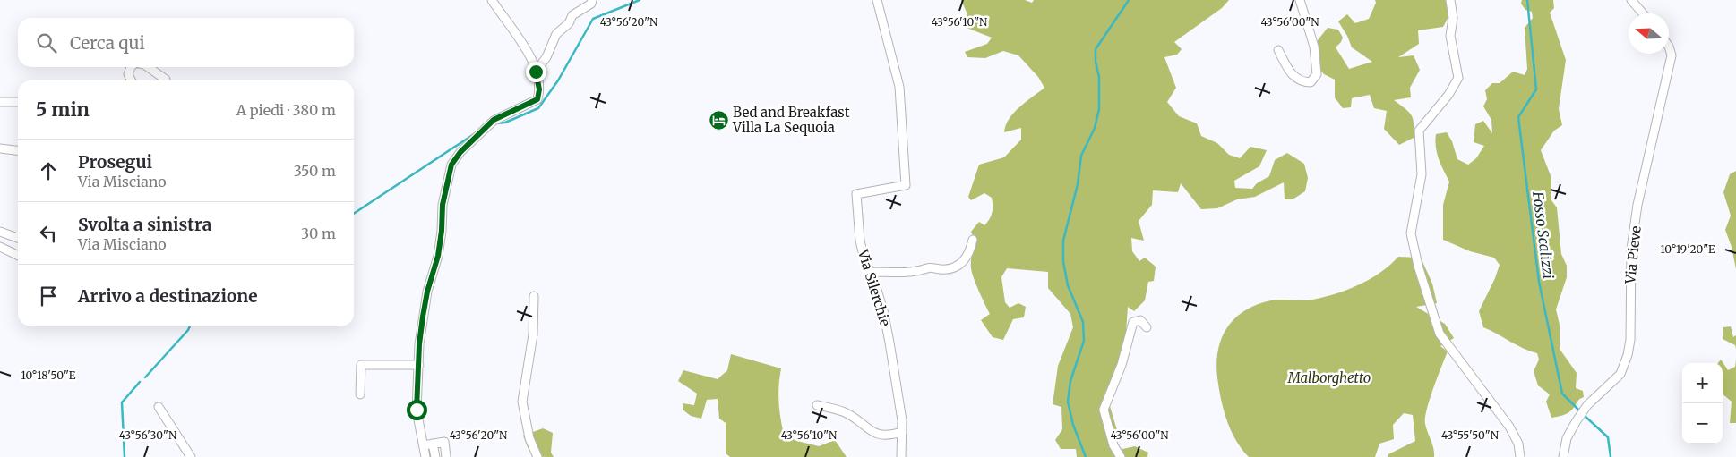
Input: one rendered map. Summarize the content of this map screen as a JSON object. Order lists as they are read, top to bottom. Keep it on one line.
{"streets":{"street":["Via Pieve","Via Silerchie"]},"water":["Fosso Scalizzi"],"parks":["Malborghetto"],"places":{"hotel":["Bed and Breakfast Villa La Sequoia"]},"north":"left","page":{"search":"Cerca qui","heading":["5 min","A piedi · 380 m"],"list":[["Prosegui","Via Misciano","350 m"],["Svolta a sinistra","Via Misciano","30 m"],"Arrivo a destinazione"],"map_buttons":["+","−"]},"coordinates":["43°56'20\"N","43°56'10\"N","43°56'00\"N","10°19'20\"E","10°18'50\"E","43°56'30\"N","43°55'50\"N"]}
